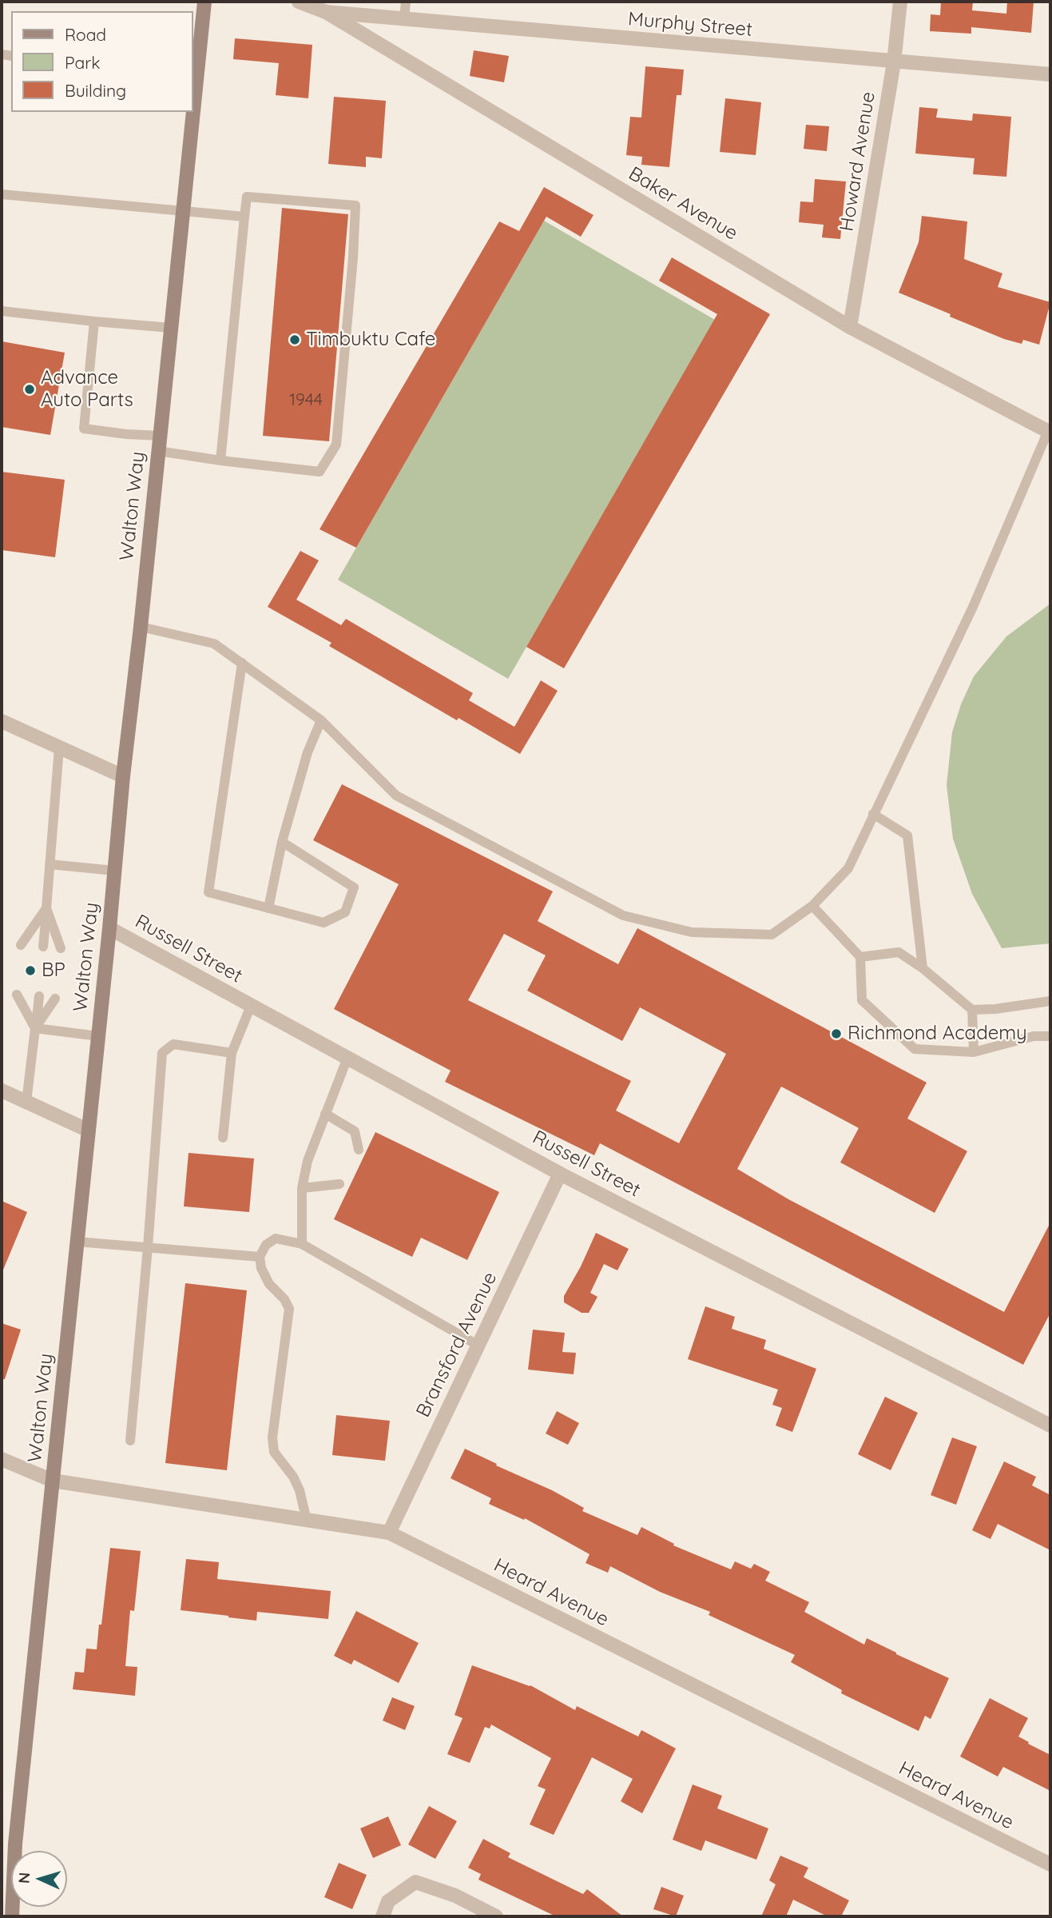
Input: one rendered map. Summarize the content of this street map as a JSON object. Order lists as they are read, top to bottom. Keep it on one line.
{"streets":{"main road":["Walton Way"],"street":["Murphy Street","Howard Avenue","Baker Avenue","Russell Street","Bransford Avenue","Heard Avenue"]},"crossings":[["Murphy Street","Howard Avenue"],["Murphy Street","Baker Avenue"],["Howard Avenue","Baker Avenue"],["Walton Way","Russell Street"],["Walton Way","Heard Avenue"],["Russell Street","Bransford Avenue"],["Bransford Avenue","Heard Avenue"]],"places":["Timbuktu Cafe","Advance Auto Parts","BP","Richmond Academy"],"house_numbers":["1944"],"legend":["Road","Park","Building"],"north":"left"}
